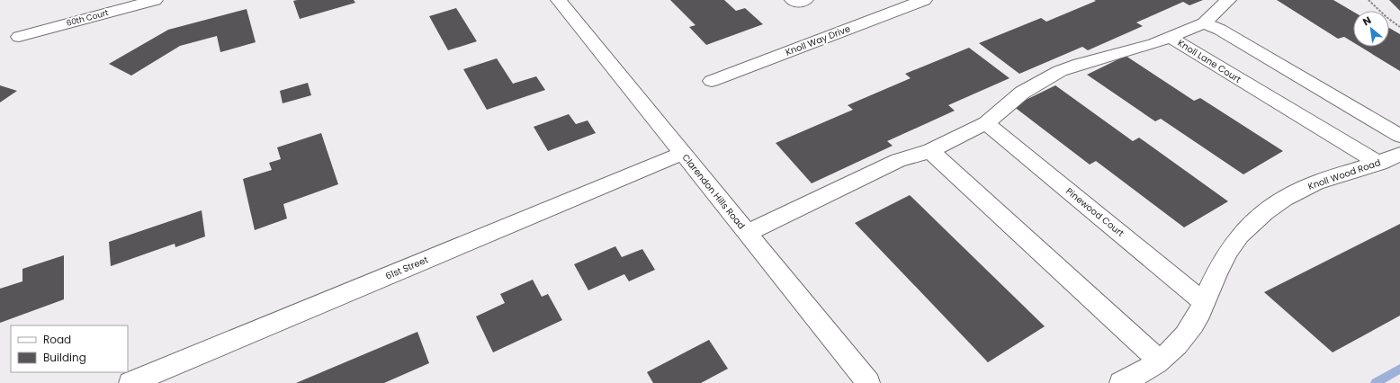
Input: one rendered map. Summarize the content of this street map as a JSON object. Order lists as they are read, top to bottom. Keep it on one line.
{"streets":{"street":["60th Court","Knoll Way Drive","Knoll Lane Court","Knoll Wood Road","Clarendon Hills Road","Pinewood Court","61st Street"]},"crossings":[["Knoll Lane Court","Knoll Wood Road"],["Knoll Wood Road","Pinewood Court"],["Clarendon Hills Road","61st Street"]],"legend":["Road","Building"],"north":"top left"}
